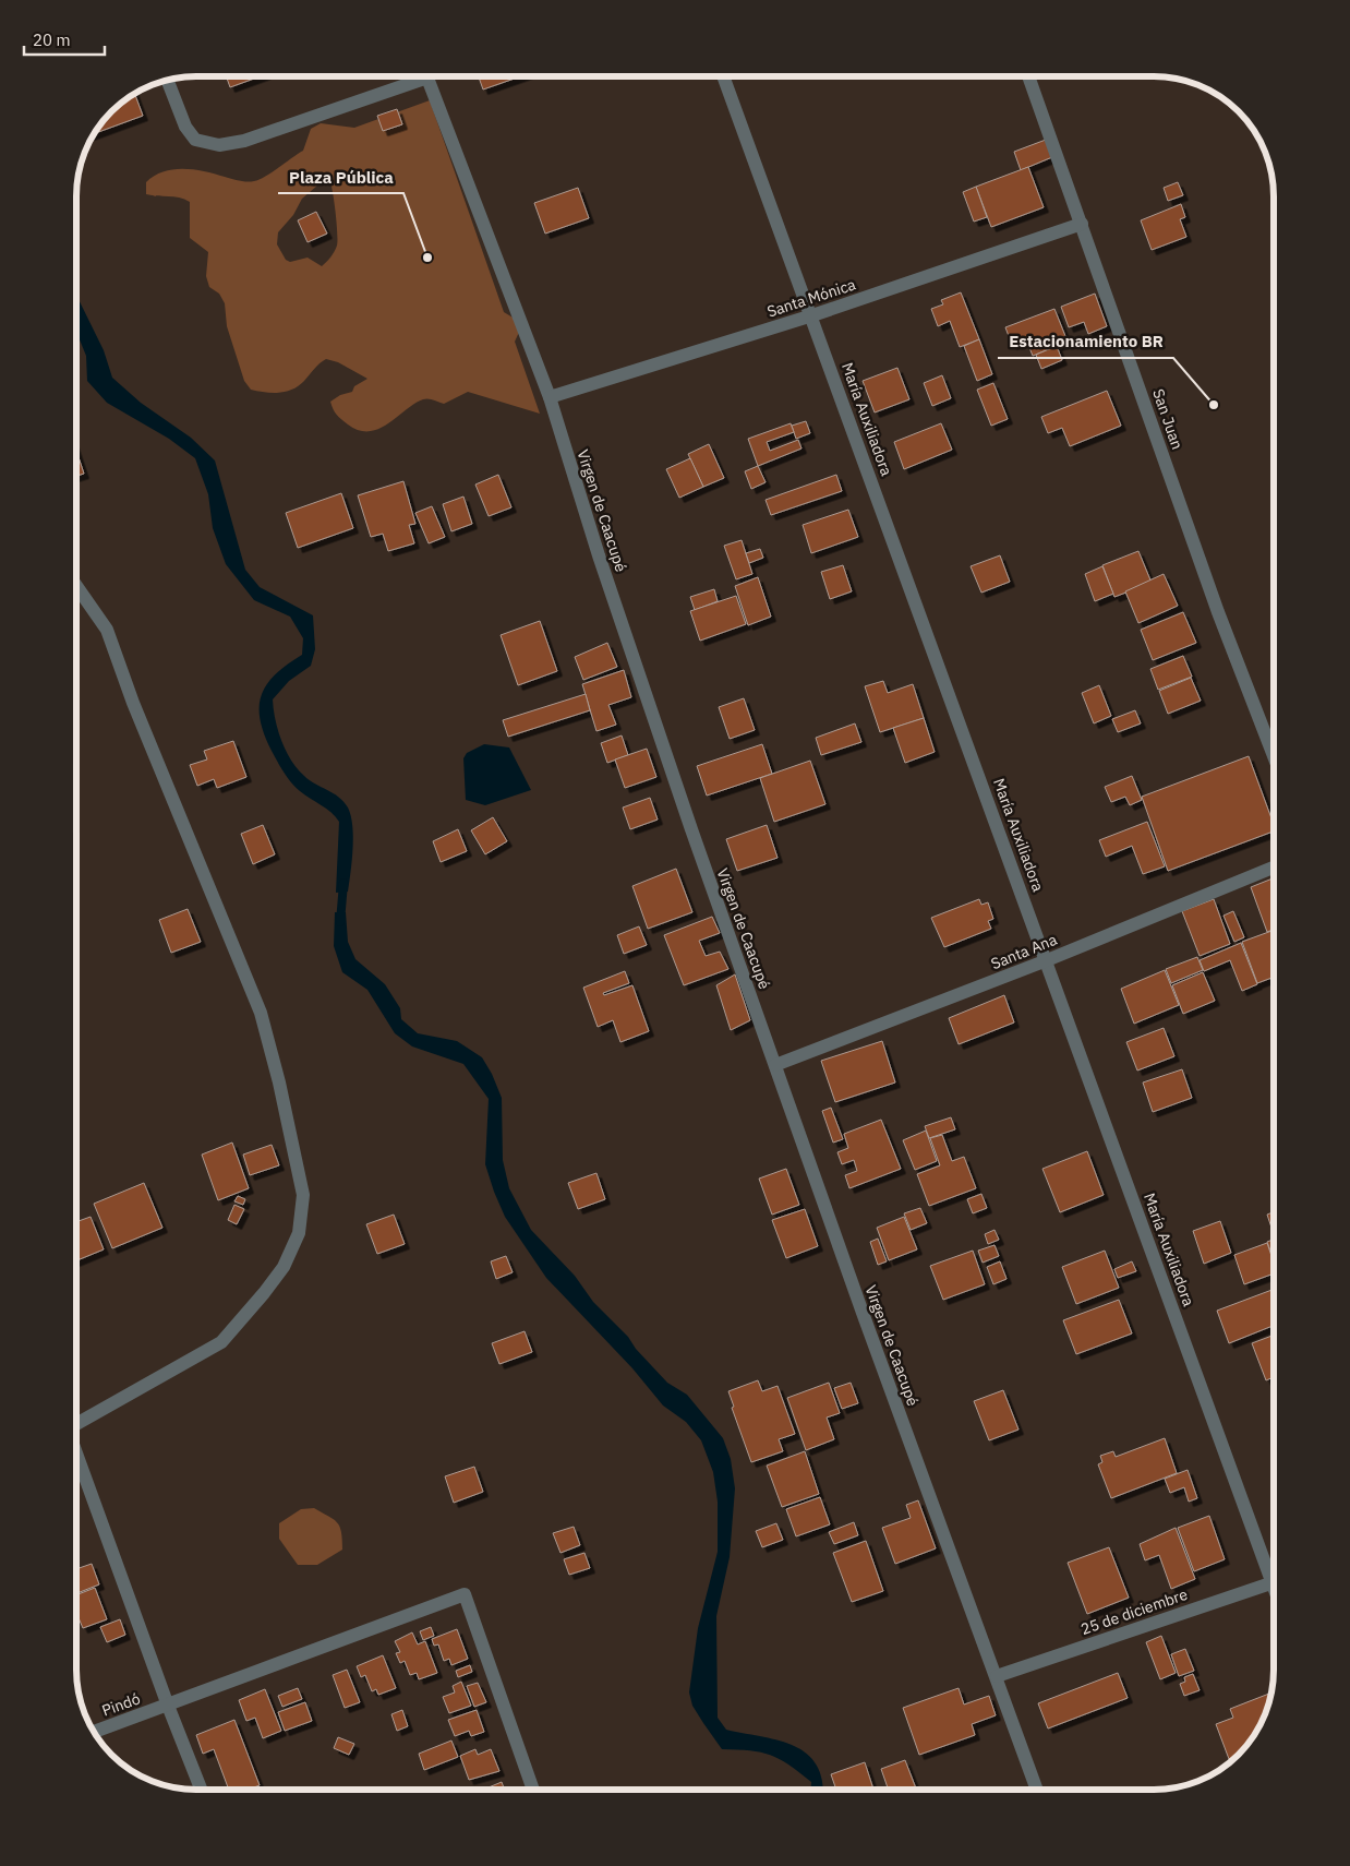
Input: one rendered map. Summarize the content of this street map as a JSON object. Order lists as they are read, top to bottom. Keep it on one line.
{"streets":{"street":["Santa Mónica","María Auxiliadora","San Juan","Virgen de Caacupé","Santa Ana","25 de diciembre","Pindó"]},"crossings":[["Santa Mónica","María Auxiliadora"],["Santa Mónica","San Juan"],["Santa Mónica","Virgen de Caacupé"],["María Auxiliadora","Santa Ana"],["Virgen de Caacupé","Santa Ana"],["Virgen de Caacupé","25 de diciembre"]],"places":["Plaza Pública","Estacionamiento BR"],"scale_bar":"20 m"}
